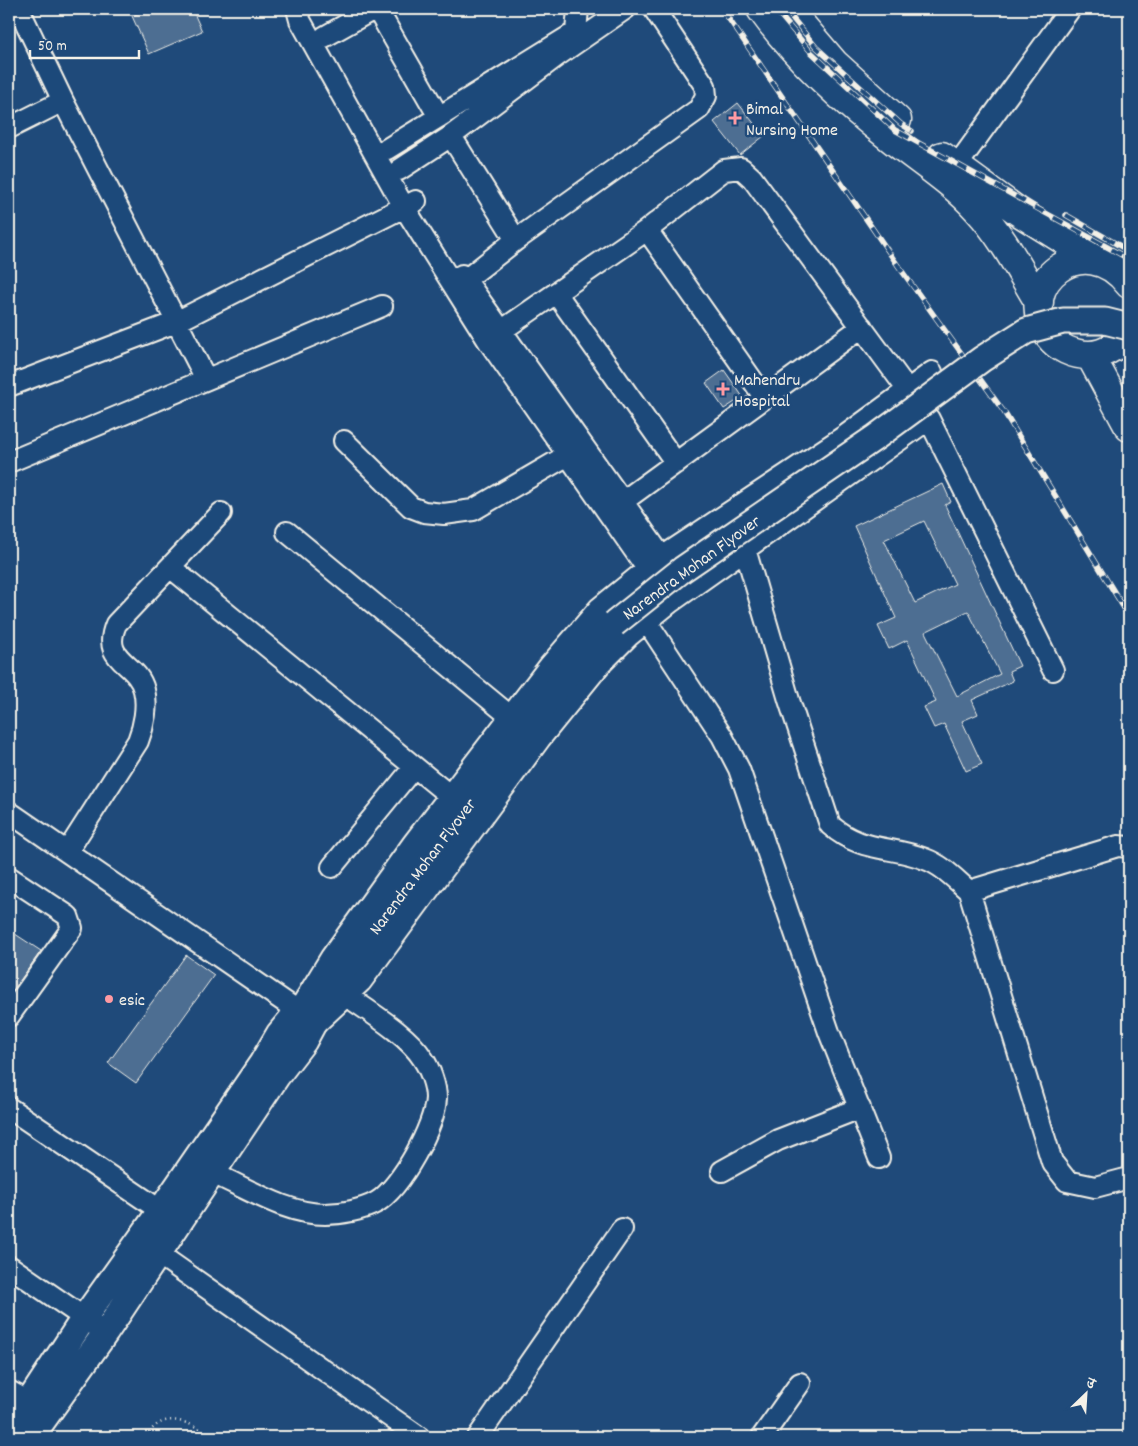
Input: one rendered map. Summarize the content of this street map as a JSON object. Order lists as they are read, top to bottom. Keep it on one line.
{"streets":{"main road":["Narendra Mohan Flyover"]},"places":{"health":["Bimal Nursing Home","Mahendru Hospital"],"other":["esic"]},"scale_bar":"50 m","north":"top right"}
